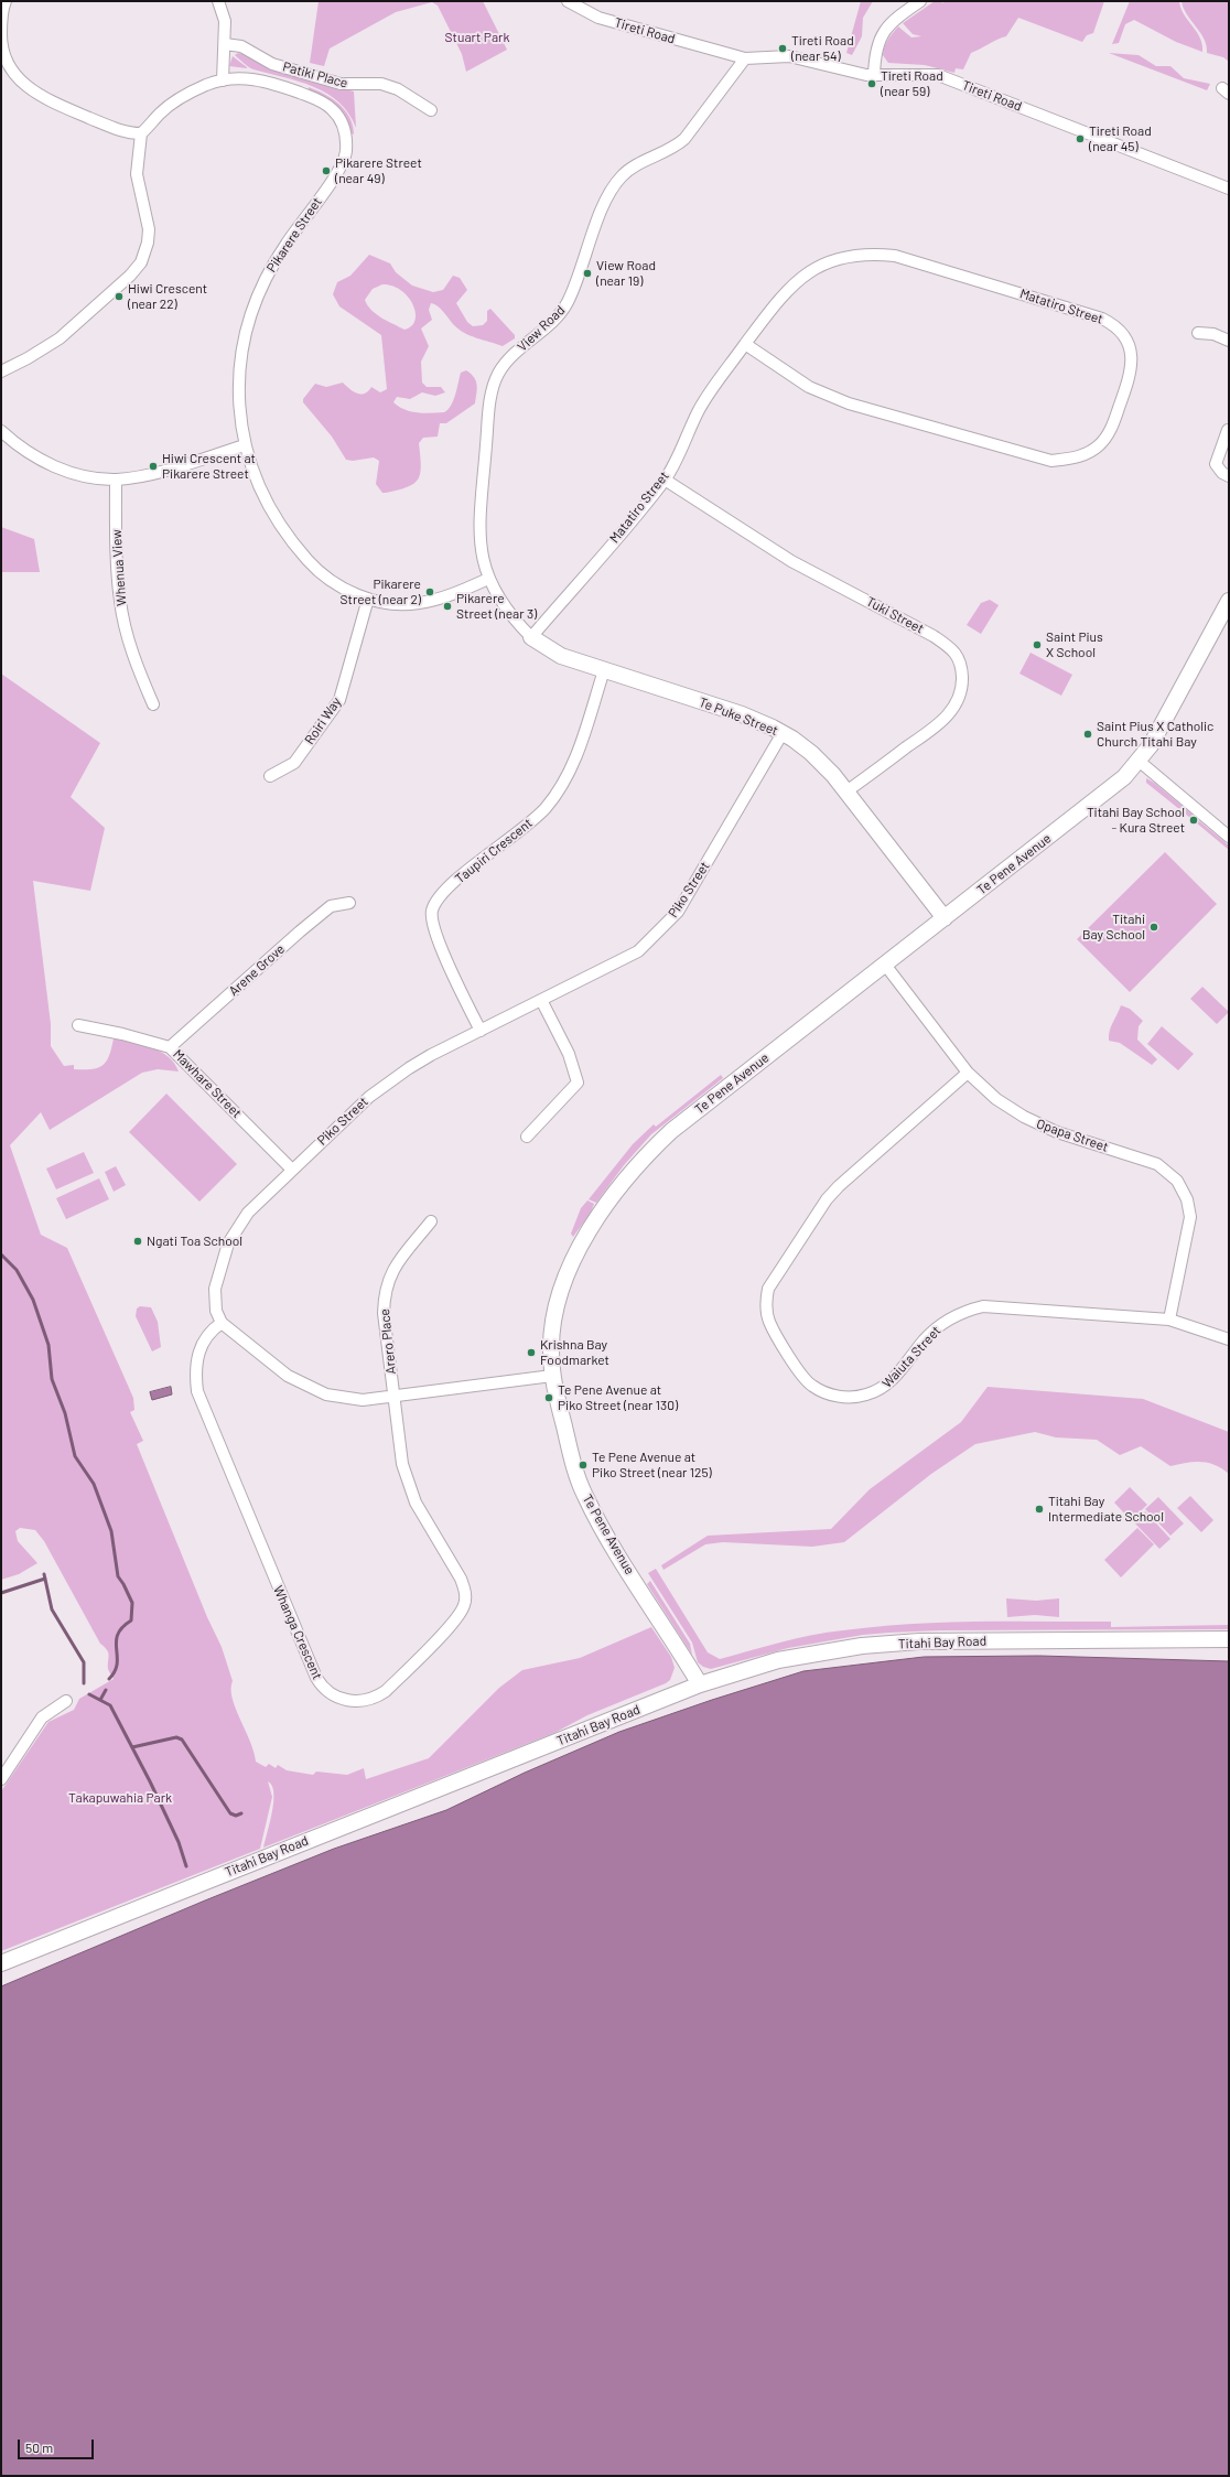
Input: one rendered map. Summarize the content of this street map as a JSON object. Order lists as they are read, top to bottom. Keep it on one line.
{"streets":{"street":["Tireti Road","Patiki Place","Pikarere Street","Matatiro Street","View Road","Whenua View","Tuki Street","Te Puke Street","Roiri Way","Taupiri Crescent","Te Pene Avenue","Piko Street","Arene Grove","Mawhare Street","Opapa Street","Arero Place","Waiuta Street","Whanga Crescent","Titahi Bay Road"]},"crossings":[["Tireti Road","View Road"],["Pikarere Street","View Road"],["Pikarere Street","Te Puke Street"],["Pikarere Street","Roiri Way"],["Matatiro Street","Tuki Street"],["Matatiro Street","Te Puke Street"],["View Road","Te Puke Street"],["Tuki Street","Te Puke Street"],["Te Puke Street","Taupiri Crescent"],["Te Puke Street","Te Pene Avenue"],["Te Puke Street","Piko Street"],["Taupiri Crescent","Piko Street"],["Te Pene Avenue","Opapa Street"],["Te Pene Avenue","Titahi Bay Road"],["Piko Street","Mawhare Street"],["Piko Street","Whanga Crescent"],["Arene Grove","Mawhare Street"],["Opapa Street","Waiuta Street"],["Arero Place","Whanga Crescent"]],"parks":["Stuart Park","Takapuwahia Park"],"places":["Tireti Road (near 54)","Tireti Road (near 59)","Tireti Road (near 45)","Pikarere Street (near 49)","View Road (near 19)","Hiwi Crescent (near 22)","Hiwi Crescent at Pikarere Street","Pikarere Street (near 2)","Pikarere Street (near 3)","Saint Pius X School","Saint Pius X Catholic Church Titahi Bay","Titahi Bay School - Kura Street","Titahi Bay School","Ngati Toa School","Krishna Bay Foodmarket","Te Pene Avenue at Piko Street (near 130)","Te Pene Avenue at Piko Street (near 125)","Titahi Bay Intermediate School"],"scale_bar":"50 m"}
